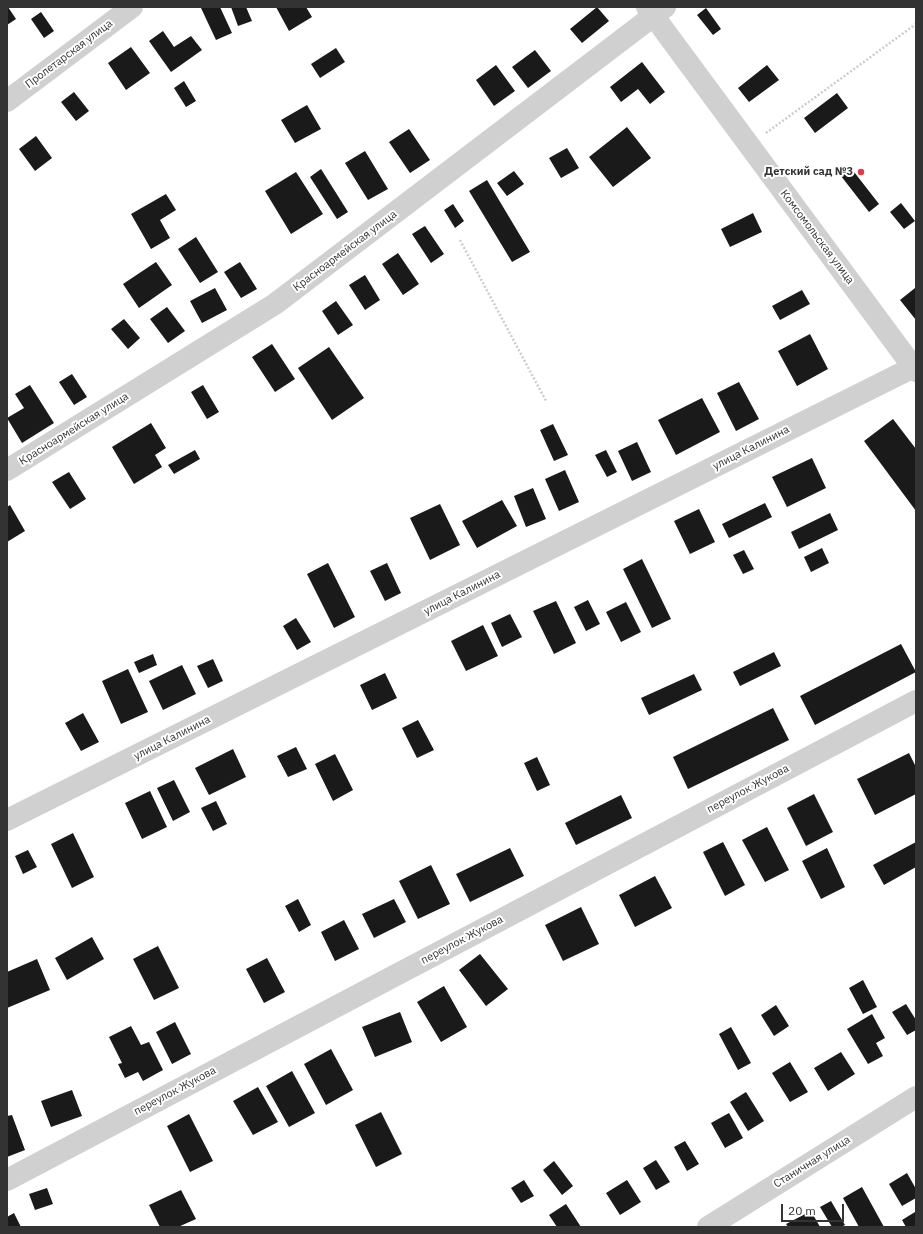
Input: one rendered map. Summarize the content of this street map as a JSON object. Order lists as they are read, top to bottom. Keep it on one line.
{"streets":{"street":["Пролетарская улица","Комсомольская улица","Красноармейская улица","улица Калинина","переулок Жукова","Станичная улица"]},"crossings":[["Комсомольская улица","Красноармейская улица"],["Комсомольская улица","улица Калинина"]],"places":["Детский сад №3"],"scale_bar":"20 m"}
